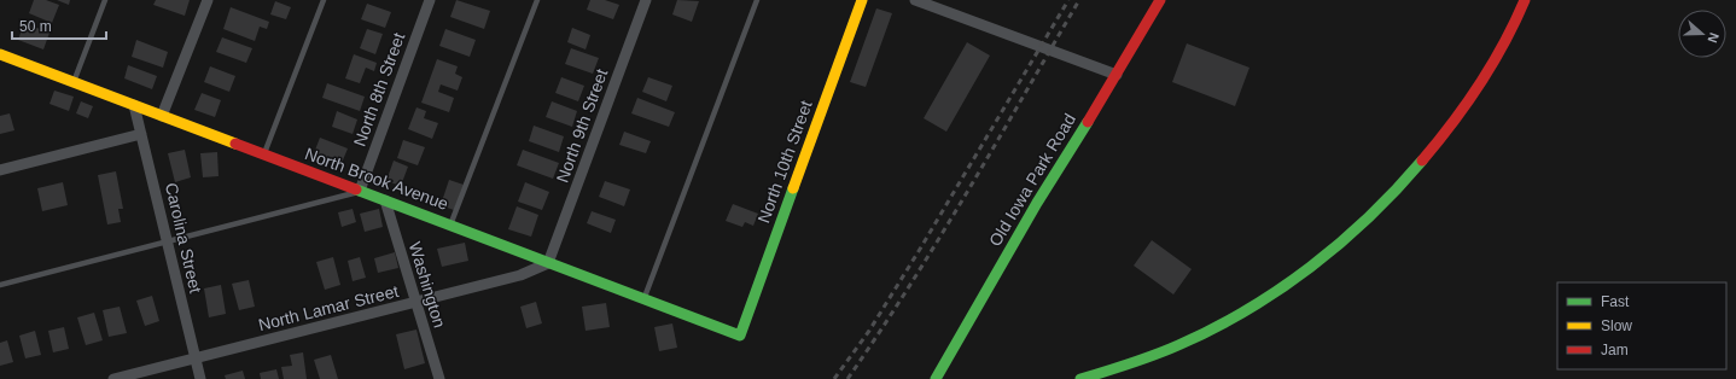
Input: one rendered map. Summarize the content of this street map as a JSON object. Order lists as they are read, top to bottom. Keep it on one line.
{"streets":{"street":["North 8th Street","North 9th Street","North 10th Street","North Brook Avenue","Old Iowa Park Road","Carolina Street","Washington","North Lamar Street"]},"crossings":[["North 8th Street","North Brook Avenue"],["North 9th Street","North Brook Avenue"],["North 9th Street","North Lamar Street"],["North 10th Street","North Brook Avenue"],["North Brook Avenue","Carolina Street"],["North Brook Avenue","Washington"],["North Brook Avenue","North Lamar Street"],["Carolina Street","North Lamar Street"],["Washington","North Lamar Street"]],"legend":["Fast","Slow","Jam"],"scale_bar":"50 m","north":"right"}
